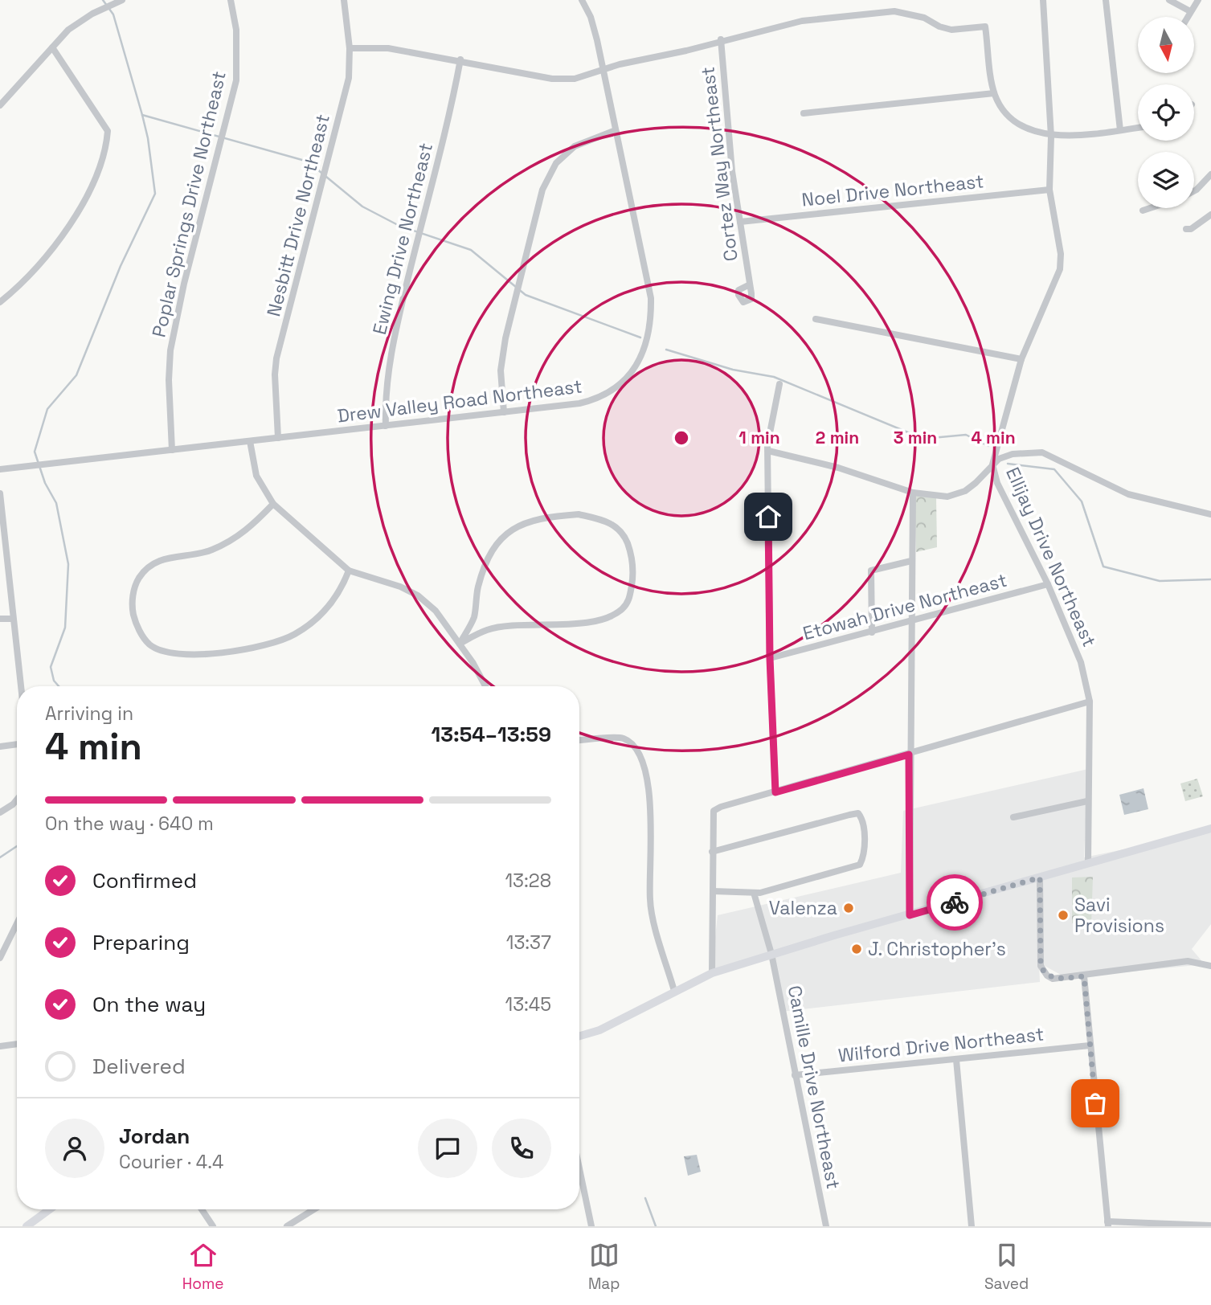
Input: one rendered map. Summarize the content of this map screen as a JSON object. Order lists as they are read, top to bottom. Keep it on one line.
{"streets":{"street":["Cortez Way Northeast","Noel Drive Northeast","Poplar Springs Drive Northeast","Nesbitt Drive Northeast","Ewing Drive Northeast","Drew Valley Road Northeast","Ellijay Drive Northeast","Etowah Drive Northeast","Wilford Drive Northeast","Camille Drive Northeast"]},"crossings":[["Cortez Way Northeast","Noel Drive Northeast"],["Poplar Springs Drive Northeast","Drew Valley Road Northeast"],["Nesbitt Drive Northeast","Drew Valley Road Northeast"],["Ewing Drive Northeast","Drew Valley Road Northeast"],["Ellijay Drive Northeast","Etowah Drive Northeast"],["Wilford Drive Northeast","Camille Drive Northeast"]],"places":["Valenza","Savi Provisions","J. Christopher's"],"north":"bottom","page":{"heading":["4 min","Arriving in","13:54–13:59"],"panel":["Jordan","Courier · 4.4"],"bar":"On the way · 640 m","list":[["Confirmed","13:28"],["Preparing","13:37"],["On the way","13:45"],"Delivered"],"tabs":["Home","Map","Saved"]},"rings":["1 min","2 min","3 min","4 min"]}
